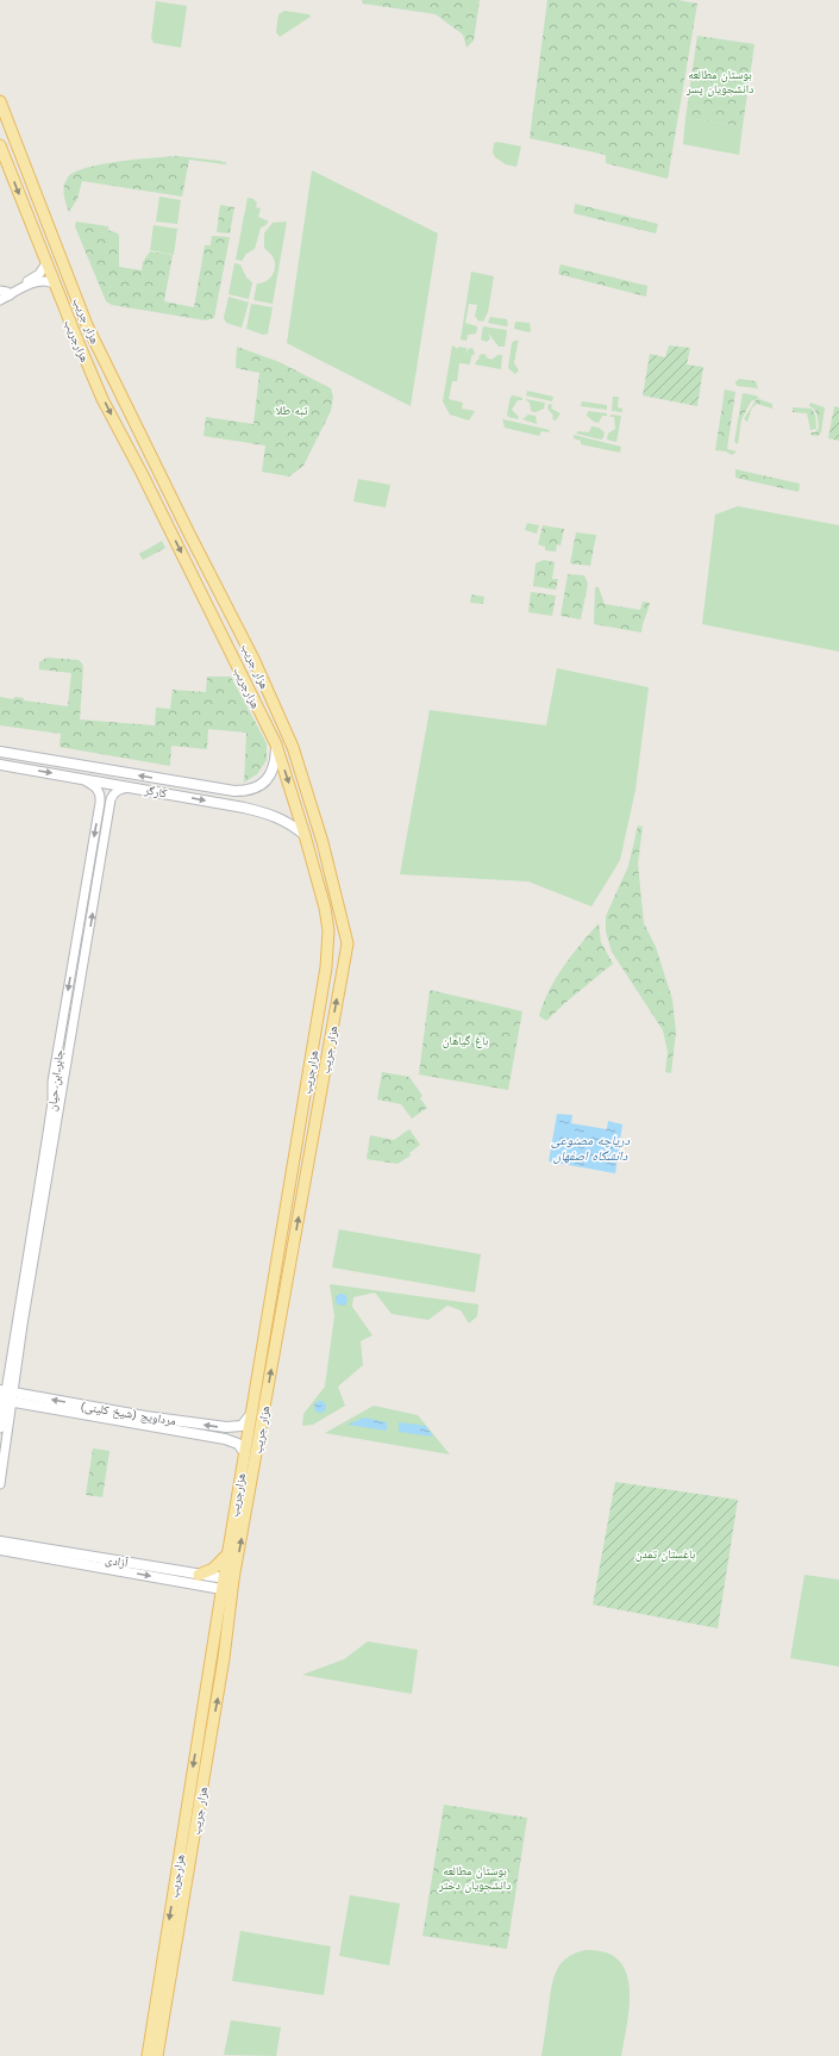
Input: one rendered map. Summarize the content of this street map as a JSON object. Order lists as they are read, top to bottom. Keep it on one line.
{"streets":{"main road":["هزار جریب","هزارجریب","کارگر","مرداویج (شیخ کلینی)","آزادی"],"street":["جابر ابن حیان"]},"crossings":[["هزار جریب","هزارجریب"],["هزار جریب","آزادی"],["هزارجریب","کارگر"],["هزارجریب","مرداویج (شیخ کلینی)"],["هزارجریب","آزادی"],["جابر ابن حیان","مرداویج (شیخ کلینی)"]],"one_way":["هزار جریب","هزارجریب"],"water":["دریاچه مصنوعی دانشگاه اصفهان"],"parks":["بوستان مطالعه دانشجویان پسر","تبه طلا","باغ گیاهان","باغستان تمدن","بوستان مطالعه دانشجویان دختر"]}
